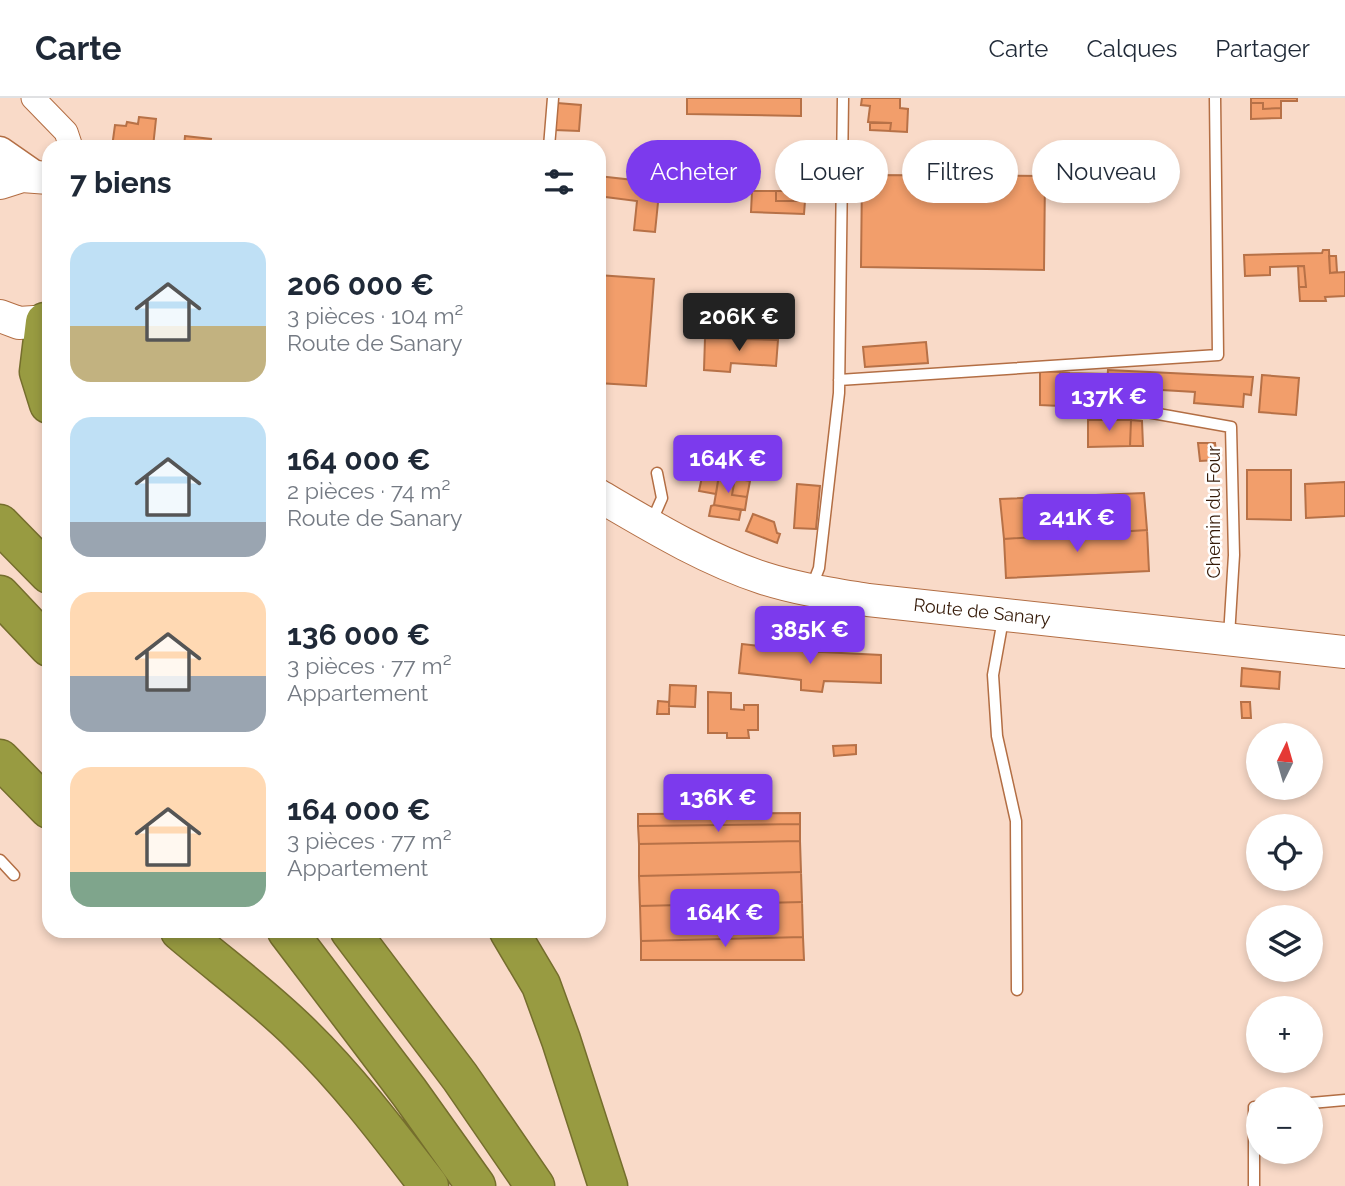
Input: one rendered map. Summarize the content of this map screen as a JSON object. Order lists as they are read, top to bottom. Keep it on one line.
{"streets":{"main road":["Route de Sanary"],"lane":["Chemin du Four"]},"crossings":[["Chemin du Four","Route de Sanary"]],"north":"top","page":{"header":"Carte","nav":["Carte","Calques","Partager"],"chip":["Acheter","Louer","Filtres","Nouveau"],"heading":"7 biens","list":[{"name":"206 000 €","note":"3 pièces · 104 m² · Route de Sanary"},{"name":"164 000 €","note":"2 pièces · 74 m² · Route de Sanary"},{"name":"136 000 €","note":"3 pièces · 77 m² · Appartement"},{"name":"164 000 €","note":"3 pièces · 77 m² · Appartement"}],"price":["206K €","137K €","164K €","241K €","385K €","136K €","164K €"],"map_buttons":["+","−"]}}
